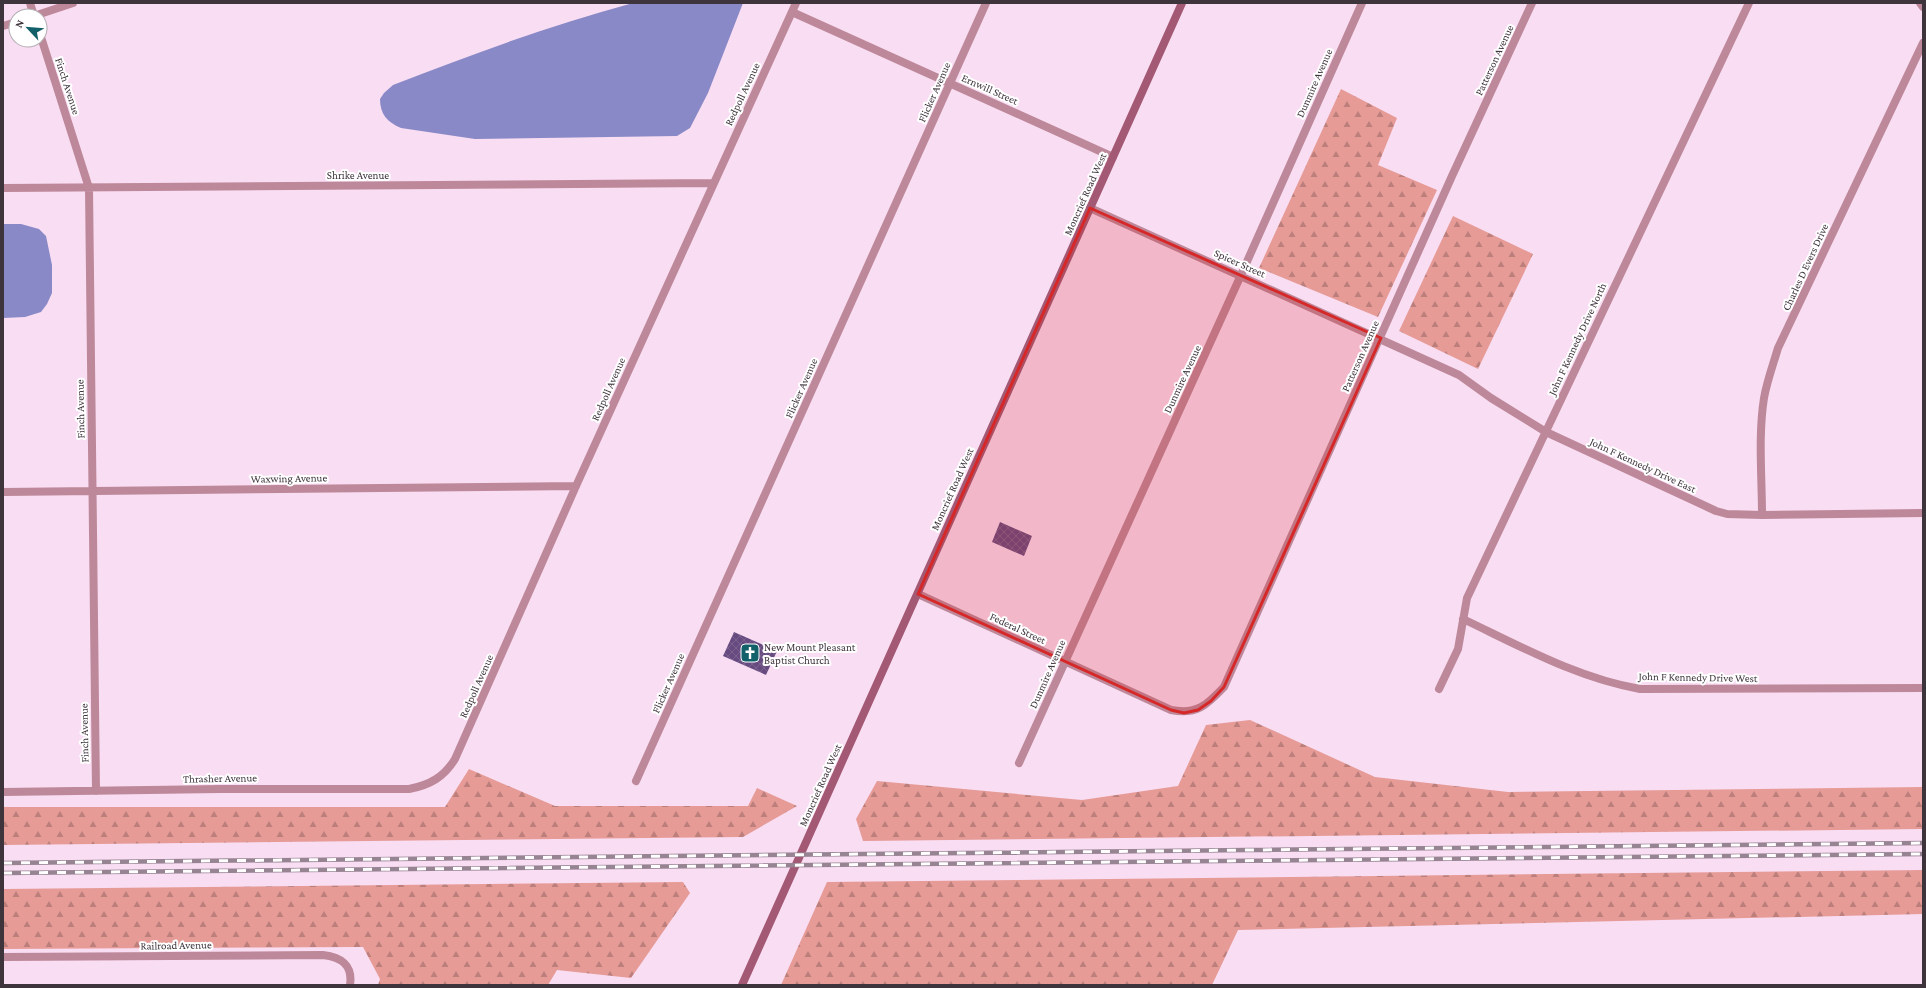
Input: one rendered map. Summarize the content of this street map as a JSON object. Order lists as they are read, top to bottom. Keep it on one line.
{"streets":{"street":["Patterson Avenue","Dunmire Avenue","Finch Avenue","Ernwill Street","Flicker Avenue","Redpoll Avenue","Shrike Avenue","Moncrief Road West","Spicer Street","Charles D Evers Drive","John F Kennedy Drive North","John F Kennedy Drive East","Waxwing Avenue","Federal Street","John F Kennedy Drive West","Thrasher Avenue","Railroad Avenue"]},"crossings":[["Patterson Avenue","Spicer Street"],["Patterson Avenue","John F Kennedy Drive East"],["Patterson Avenue","Federal Street"],["Dunmire Avenue","Spicer Street"],["Dunmire Avenue","Federal Street"],["Finch Avenue","Shrike Avenue"],["Finch Avenue","Waxwing Avenue"],["Finch Avenue","Thrasher Avenue"],["Ernwill Street","Flicker Avenue"],["Ernwill Street","Redpoll Avenue"],["Ernwill Street","Moncrief Road West"],["Redpoll Avenue","Shrike Avenue"],["Redpoll Avenue","Waxwing Avenue"],["Redpoll Avenue","Thrasher Avenue"],["Moncrief Road West","Spicer Street"],["Moncrief Road West","Federal Street"],["Spicer Street","John F Kennedy Drive East"],["Charles D Evers Drive","John F Kennedy Drive East"],["John F Kennedy Drive North","John F Kennedy Drive East"],["John F Kennedy Drive North","John F Kennedy Drive West"]],"places":{"church":["New Mount Pleasant Baptist Church"]},"north":"top left"}
